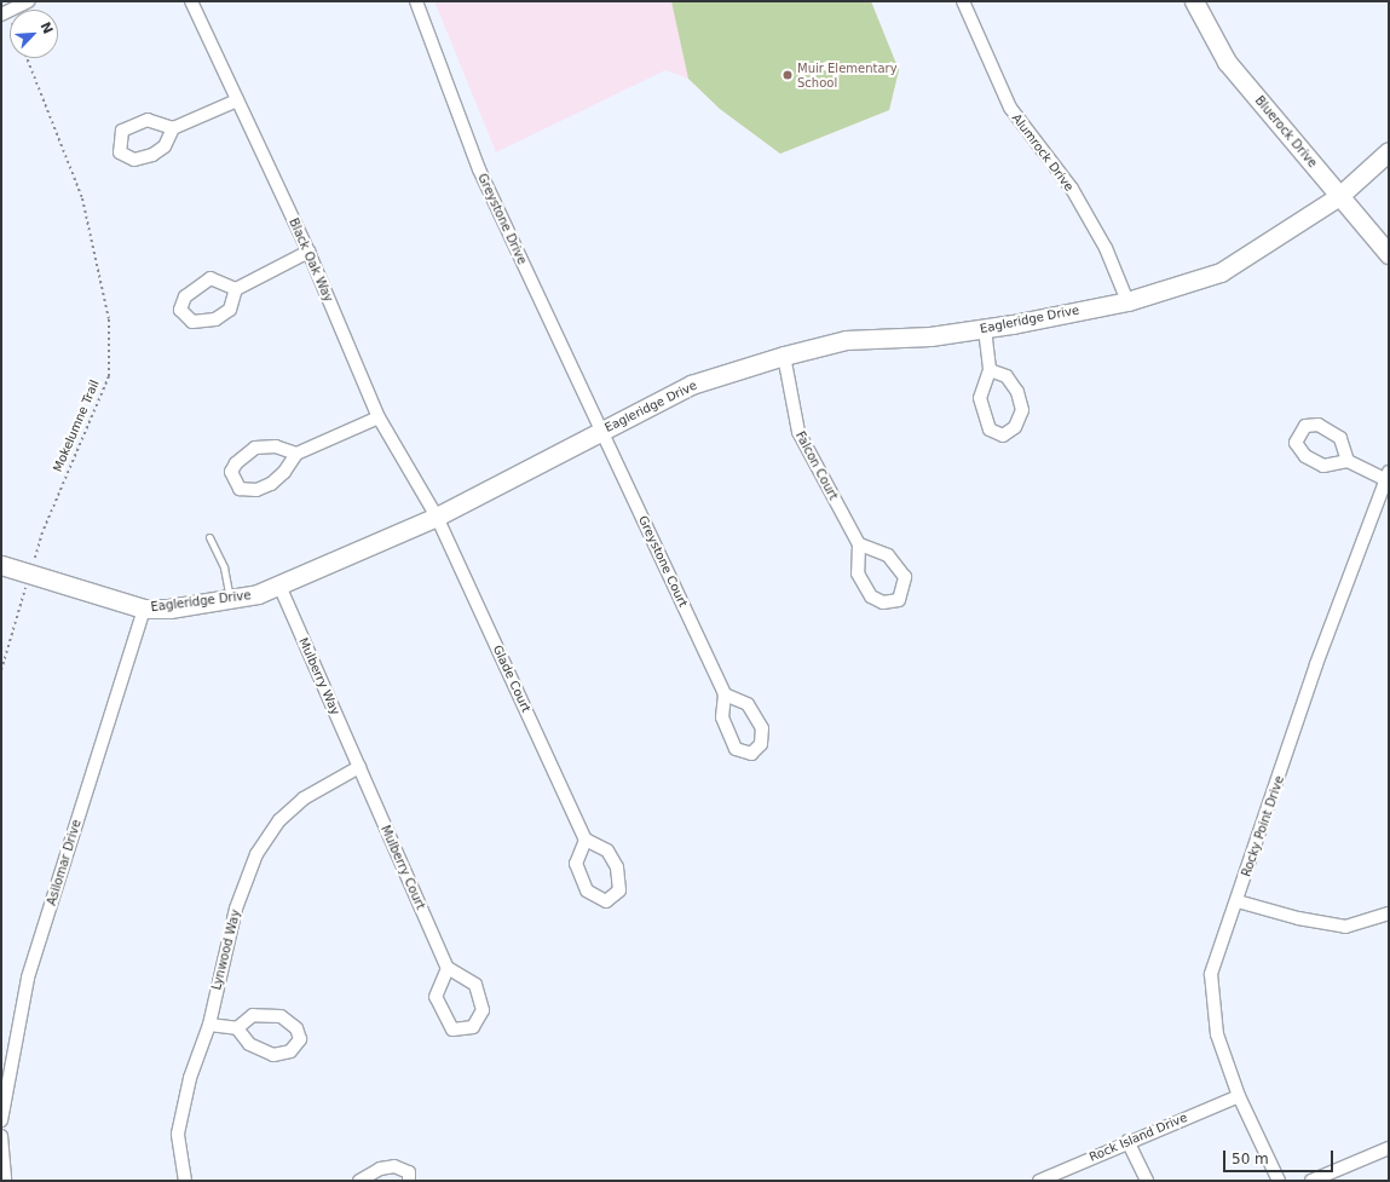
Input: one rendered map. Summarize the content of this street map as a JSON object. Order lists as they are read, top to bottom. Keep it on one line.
{"streets":{"street":["Bluerock Drive","Alumrock Drive","Greystone Drive","Black Oak Way","Eagleridge Drive","Falcon Court","Greystone Court","Mulberry Way","Glade Court","Rocky Point Drive","Asilomar Drive","Mulberry Court","Lynwood Way","Rock Island Drive"],"path":["Mokelumne Trail"]},"crossings":[["Bluerock Drive","Eagleridge Drive"],["Alumrock Drive","Eagleridge Drive"],["Greystone Drive","Eagleridge Drive"],["Greystone Drive","Greystone Court"],["Black Oak Way","Eagleridge Drive"],["Black Oak Way","Glade Court"],["Eagleridge Drive","Mokelumne Trail"],["Eagleridge Drive","Falcon Court"],["Eagleridge Drive","Greystone Court"],["Eagleridge Drive","Mulberry Way"],["Eagleridge Drive","Glade Court"],["Eagleridge Drive","Asilomar Drive"],["Mulberry Way","Mulberry Court"],["Mulberry Way","Lynwood Way"],["Rocky Point Drive","Rock Island Drive"],["Mulberry Court","Lynwood Way"]],"places":["Muir Elementary School"],"scale_bar":"50 m","north":"top right"}
